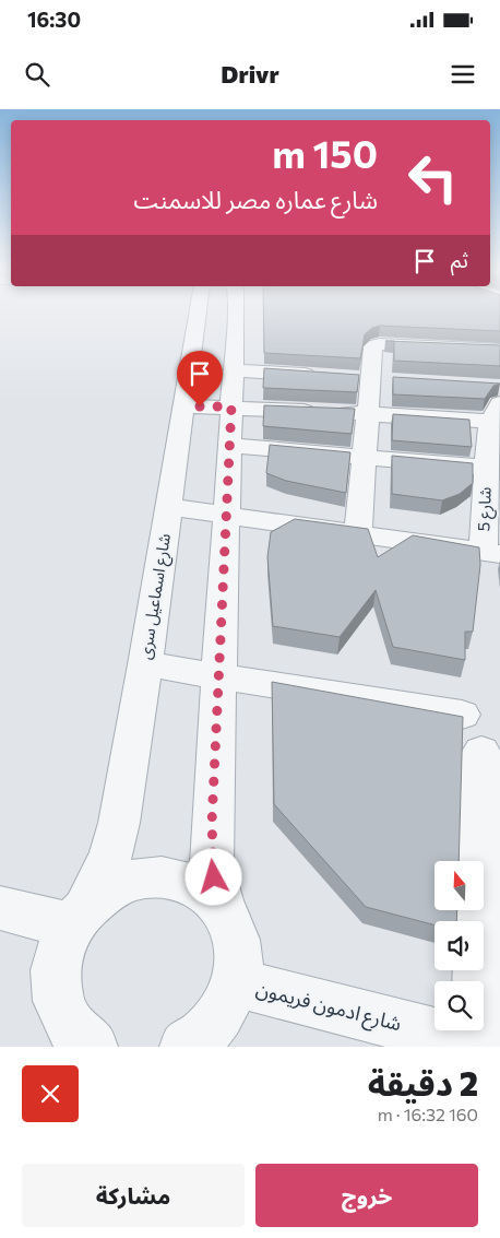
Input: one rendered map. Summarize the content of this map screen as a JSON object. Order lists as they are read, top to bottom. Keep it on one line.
{"streets":{"street":["شارع 5","شارع اسماعيل سرى","شارع ادمون فريمون"]},"north":"top","page":{"status":"16:30","header":"Drivr","turn":["150 m","شارع عماره مصر للاسمنت"],"then":"ثم","heading":["2 دقيقة","160 m · 16:32"],"buttons":["خروج","مشاركة"]}}
